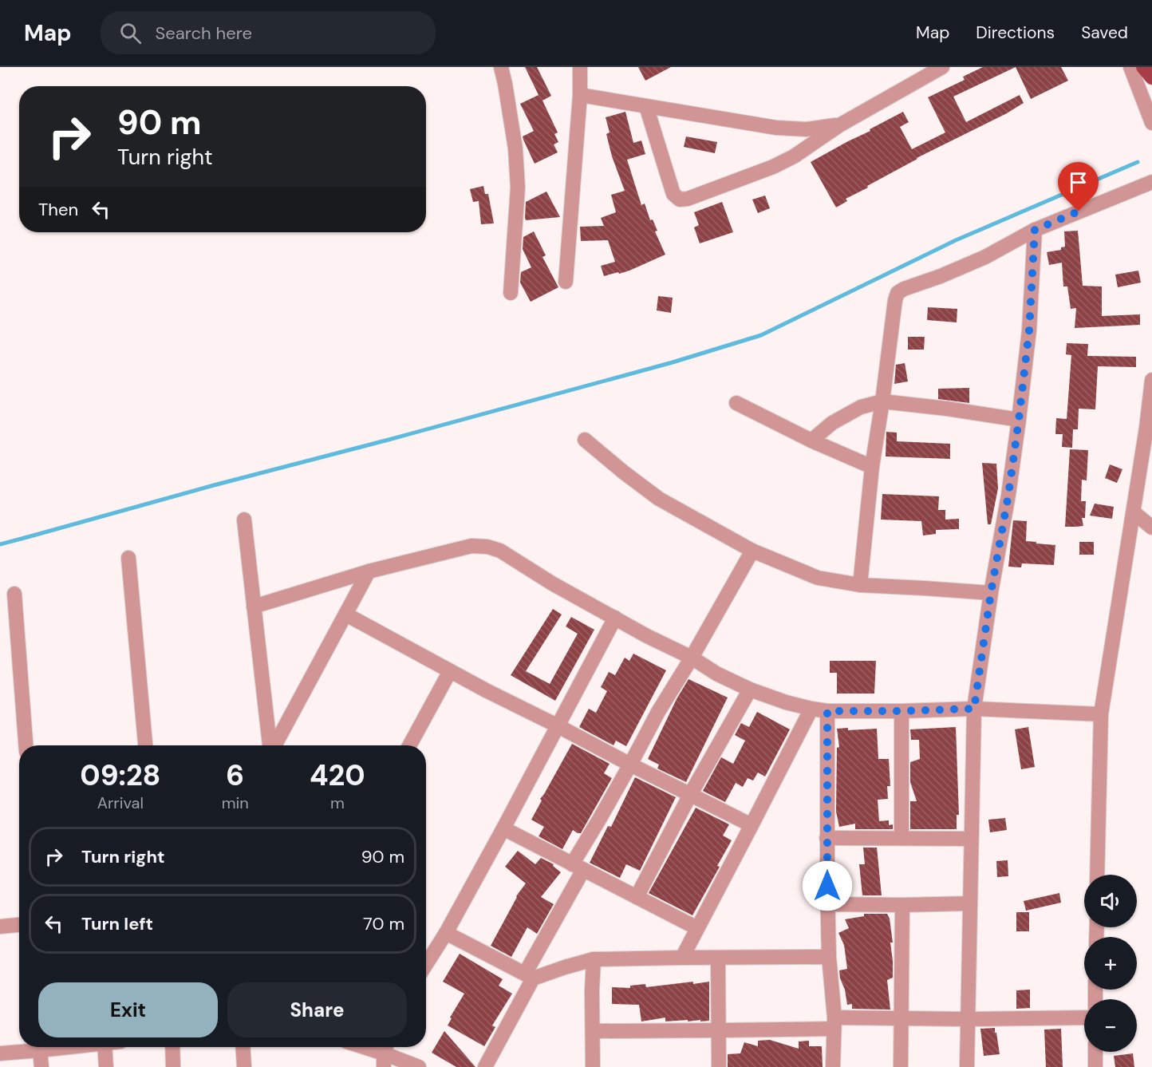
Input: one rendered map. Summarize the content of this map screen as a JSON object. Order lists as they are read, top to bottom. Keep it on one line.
{"page":{"header":"Map","search":"Search here","nav":["Map","Directions","Saved"],"turn":["90 m","Turn right"],"then":"Then","eta":["09:28","Arrival","6","min","420","m"],"list":[{"name":"Turn right","value":"90 m"},{"name":"Turn left","value":"70 m"}],"map_buttons":["+","−"],"buttons":["Exit","Share"]}}
